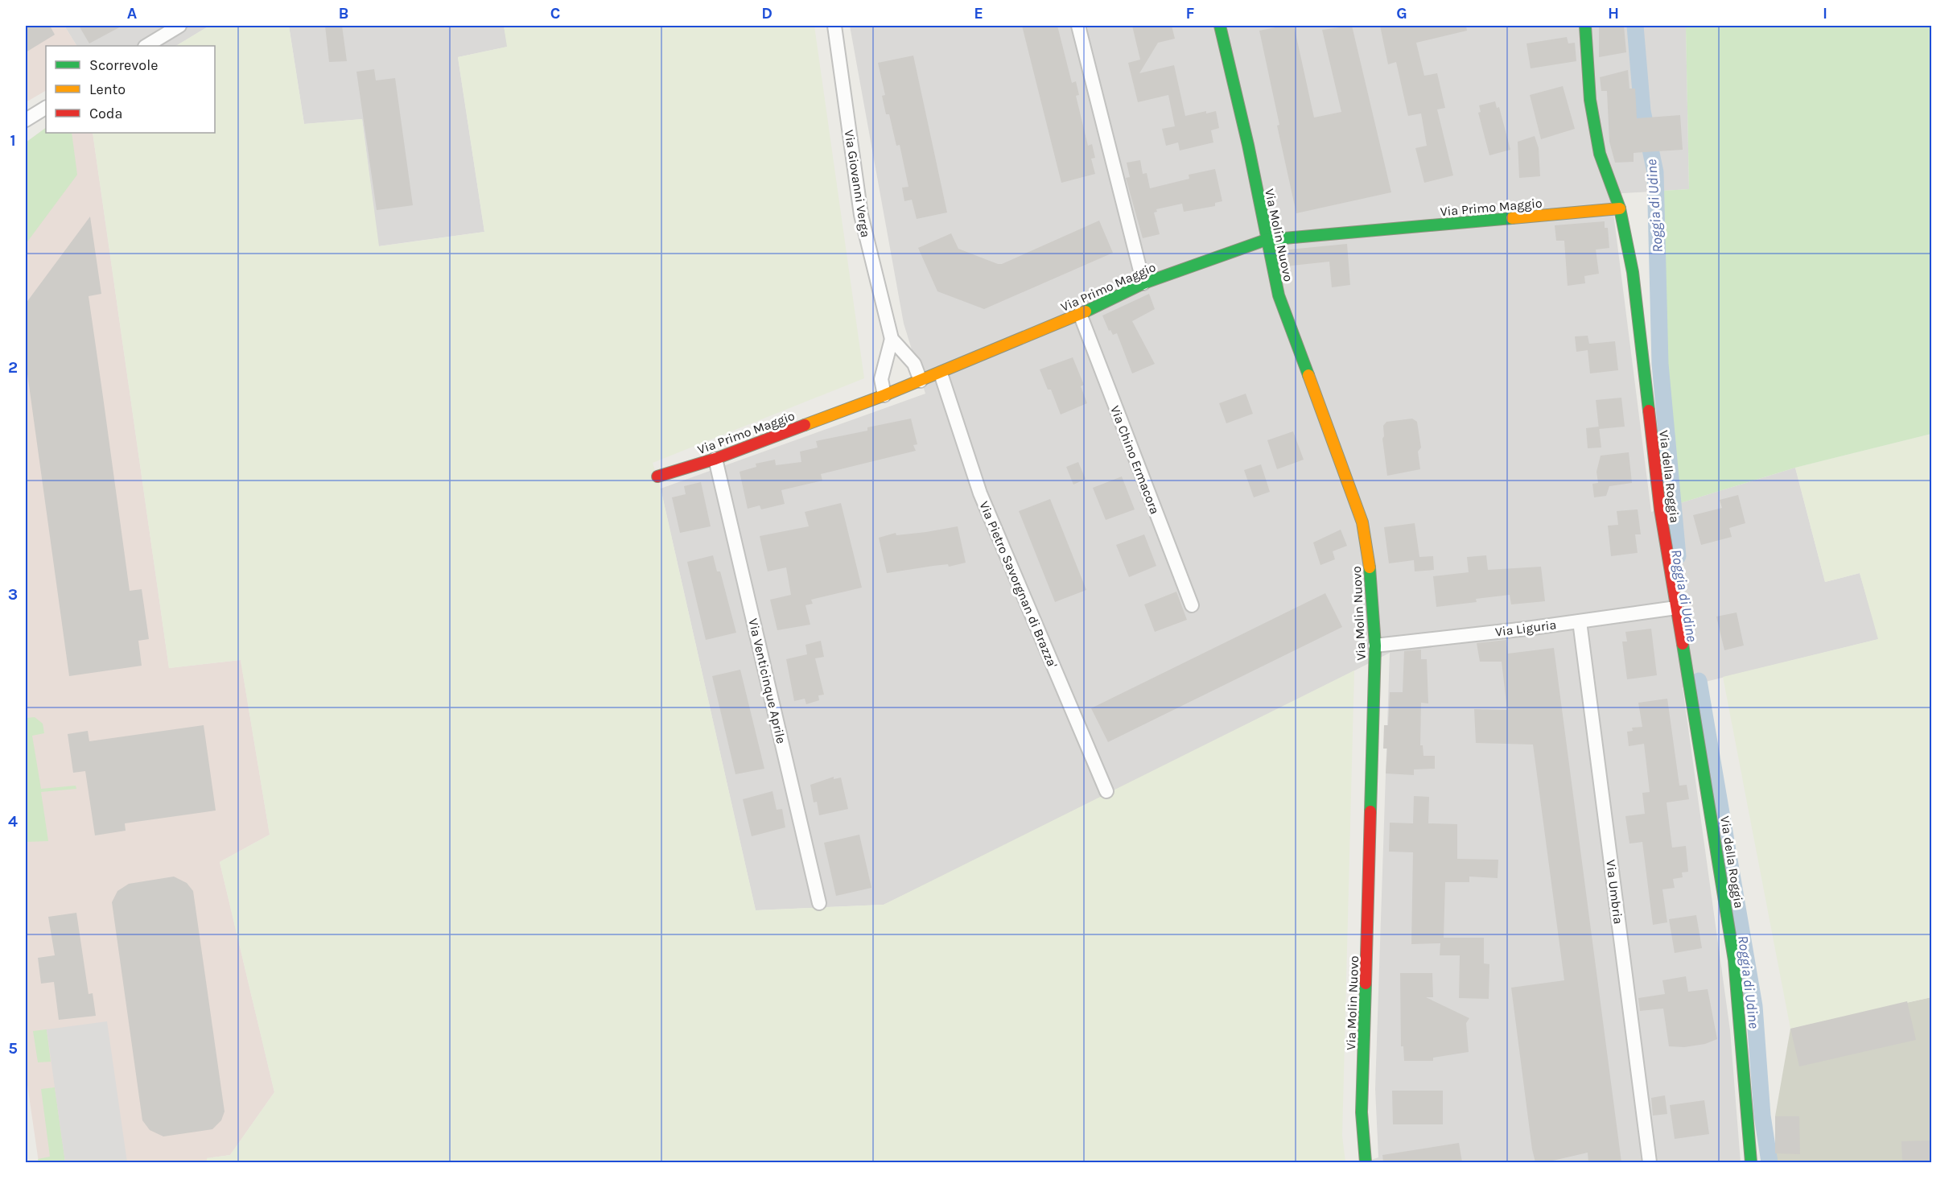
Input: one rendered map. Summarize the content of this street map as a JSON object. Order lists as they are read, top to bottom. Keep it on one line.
{"streets":{"street":["Via Giovanni Verga","Via Primo Maggio","Via Molin Nuovo","Via Chino Ermacora","Via della Roggia","Via Pietro Savorgnan di Brazza'","Via Liguria","Via Venticinque Aprile","Via Umbria"]},"crossings":[["Via Giovanni Verga","Via Primo Maggio"],["Via Primo Maggio","Via Molin Nuovo"],["Via Primo Maggio","Via Chino Ermacora"],["Via Primo Maggio","Via della Roggia"],["Via Primo Maggio","Via Pietro Savorgnan di Brazza'"],["Via Primo Maggio","Via Venticinque Aprile"],["Via Molin Nuovo","Via Liguria"],["Via della Roggia","Via Liguria"],["Via Liguria","Via Umbria"]],"water":["Roggia di Udine"],"legend":["Scorrevole","Lento","Coda"],"grid":{"columns":["A","B","C","D","E","F","G","H","I"],"rows":["1","2","3","4","5"]}}
